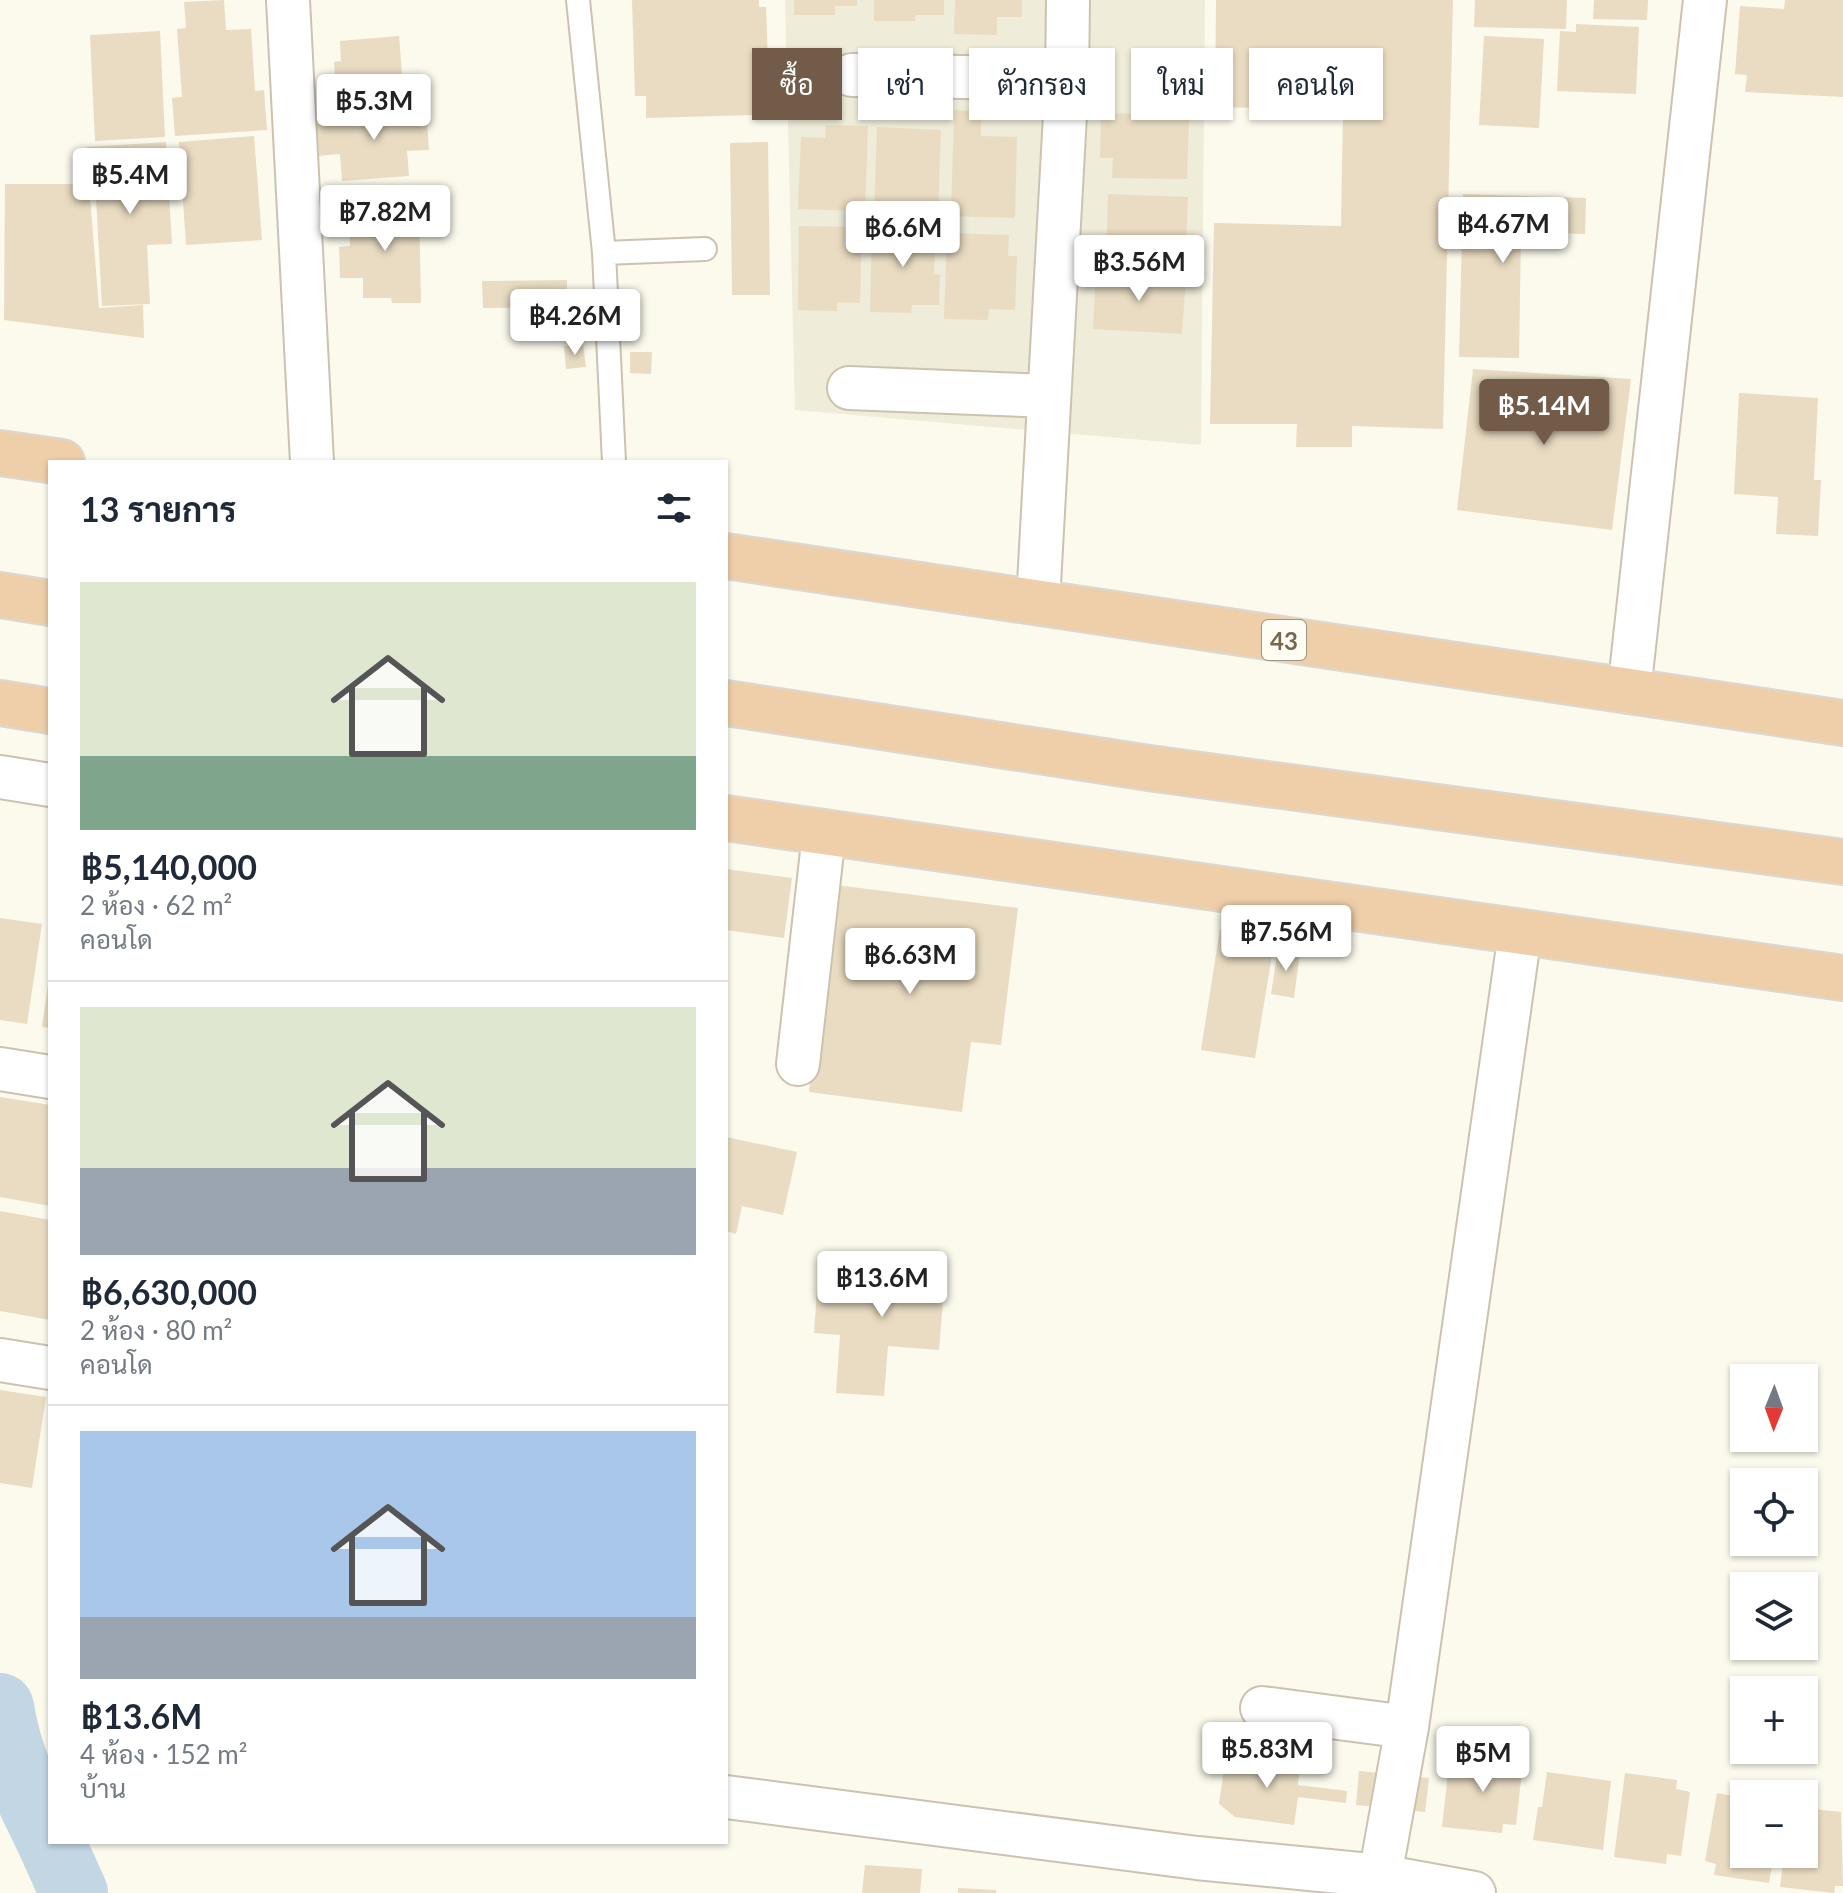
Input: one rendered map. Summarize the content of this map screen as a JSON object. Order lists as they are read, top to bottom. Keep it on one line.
{"streets":{"highway":["43"]},"north":"bottom","page":{"chip":["ซื้อ","เช่า","ตัวกรอง","ใหม่","คอนโด"],"price":["฿5.3M","฿5.4M","฿7.82M","฿4.67M","฿6.6M","฿3.56M","฿4.26M","฿5.14M","฿7.56M","฿6.63M","฿13.6M","฿5.83M","฿5M"],"heading":"13 รายการ","list":[{"name":"฿5,140,000","note":"2 ห้อง · 62 m² · คอนโด"},{"name":"฿6,630,000","note":"2 ห้อง · 80 m² · คอนโด"},{"name":"฿13.6M","note":"4 ห้อง · 152 m² · บ้าน"}],"map_buttons":["+","−"]}}
